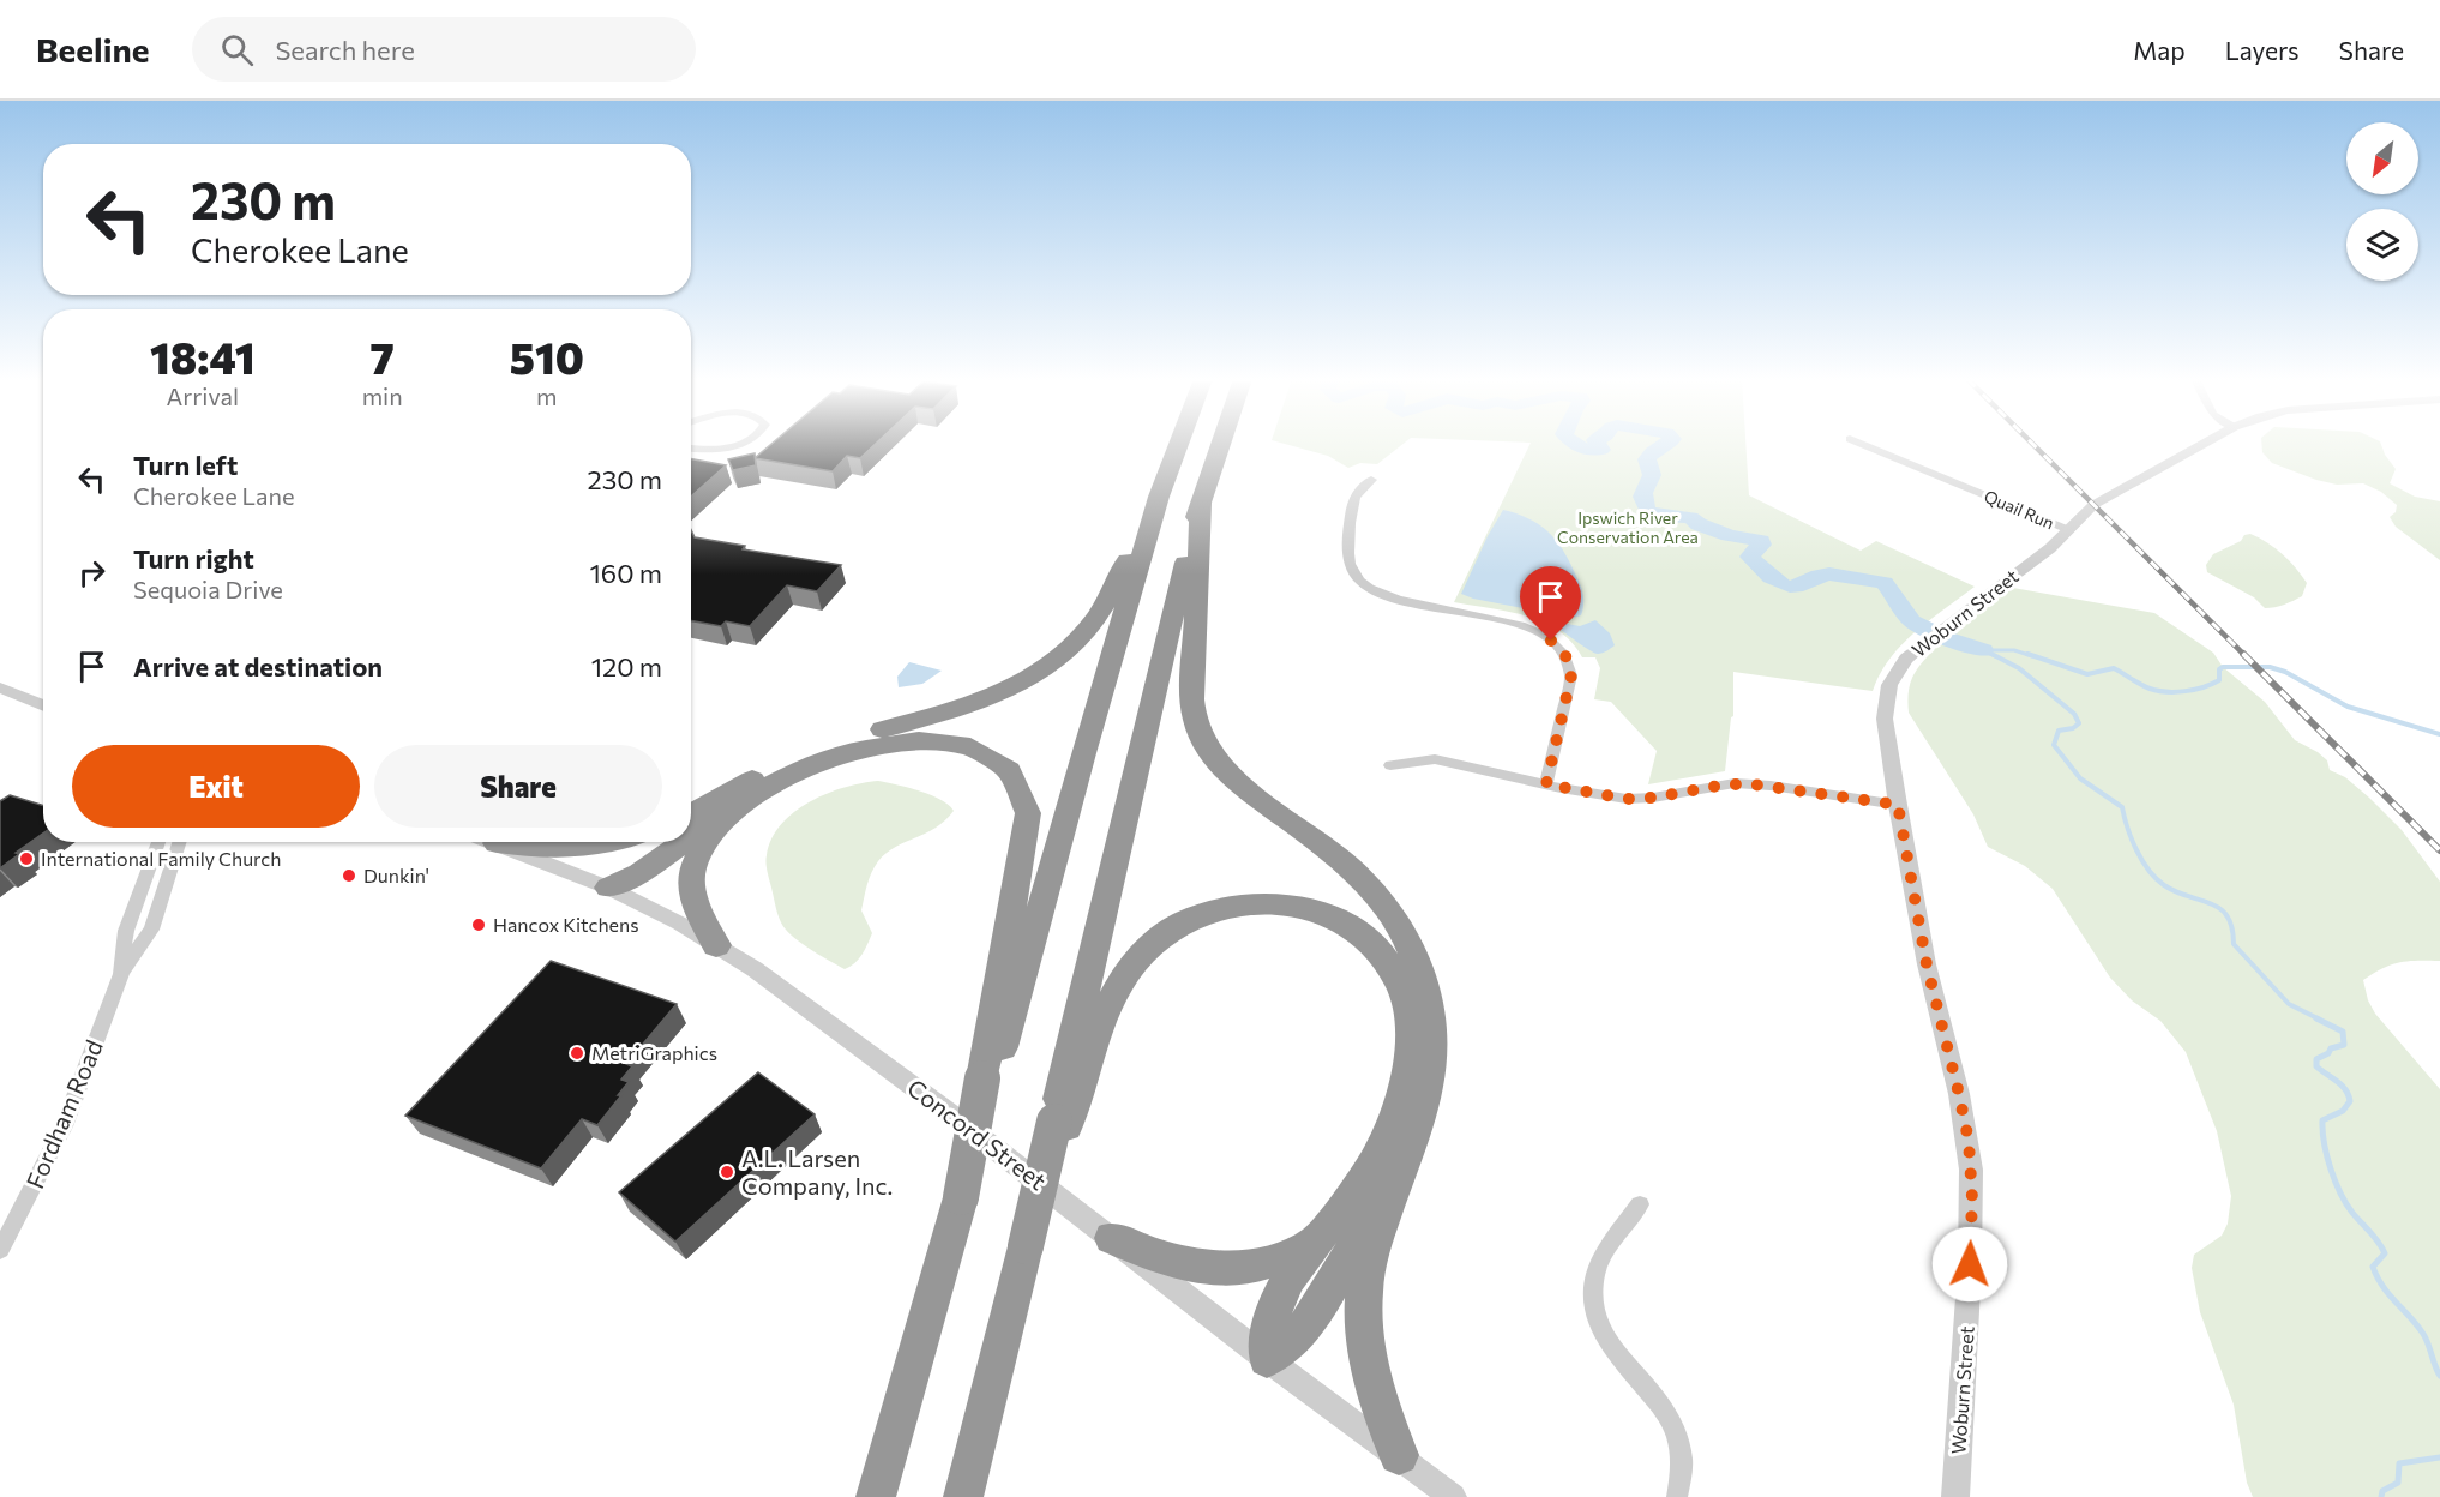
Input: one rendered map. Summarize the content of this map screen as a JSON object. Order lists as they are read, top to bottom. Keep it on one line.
{"streets":{"street":["Quail Run","Woburn Street","Fordham Road","Concord Street"]},"crossings":[["Quail Run","Woburn Street"]],"parks":["Ipswich River Conservation Area"],"places":["International Family Church","Dunkin'","Hancox Kitchens","MetriGraphics","A.L. Larsen Company, Inc."],"north":"bottom left","page":{"header":"Beeline","search":"Search here","nav":["Map","Layers","Share"],"turn":["230 m","Cherokee Lane"],"eta":["18:41","Arrival","7","min","510","m"],"list":[{"name":"Turn left","note":"Cherokee Lane","value":"230 m"},{"name":"Turn right","note":"Sequoia Drive","value":"160 m"},{"name":"Arrive at destination","value":"120 m"}],"buttons":["Exit","Share"]}}
